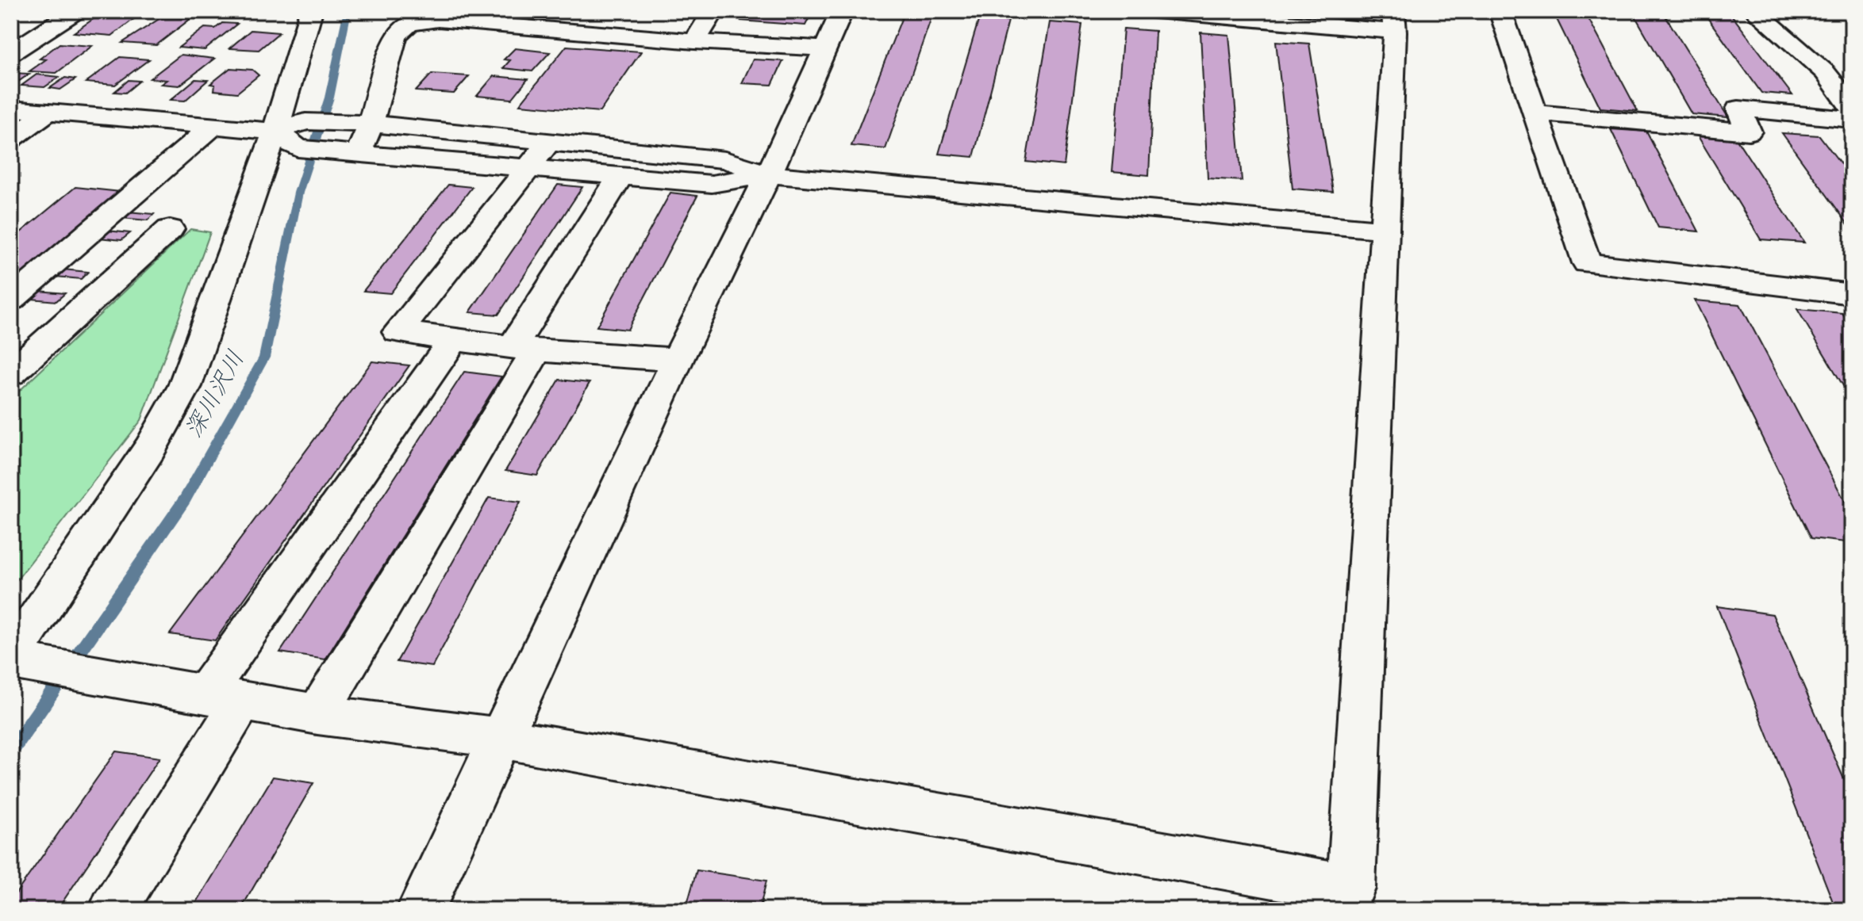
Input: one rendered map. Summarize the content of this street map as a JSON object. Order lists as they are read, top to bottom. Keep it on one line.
{"water":["深川沢川"]}
